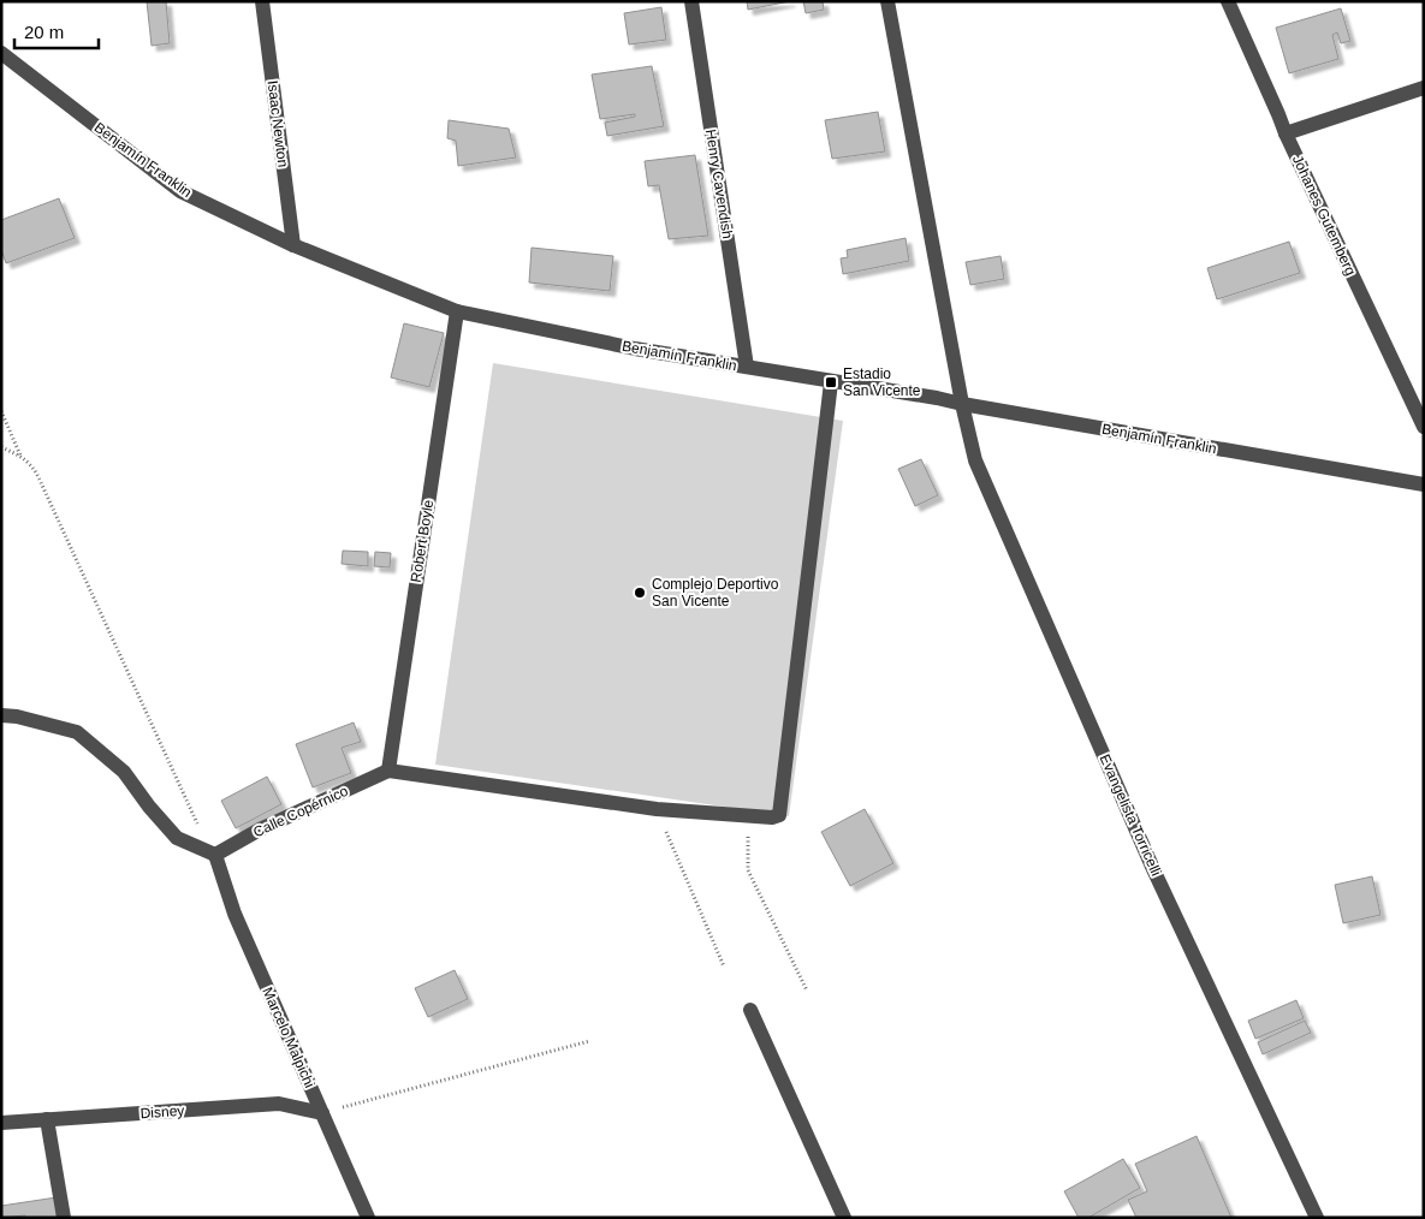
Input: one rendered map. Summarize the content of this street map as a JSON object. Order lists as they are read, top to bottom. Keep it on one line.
{"streets":{"street":["Isaac Newton","Benjamín Franklin","Henry Cavendish","Johanes Gutemberg","Robert Boyle","Calle Copérnico","Evangelista Torricelli","Marcelo Malpichi","Disney"]},"crossings":[["Isaac Newton","Benjamín Franklin"],["Benjamín Franklin","Henry Cavendish"],["Benjamín Franklin","Robert Boyle"],["Benjamín Franklin","Evangelista Torricelli"],["Robert Boyle","Calle Copérnico"],["Calle Copérnico","Marcelo Malpichi"],["Marcelo Malpichi","Disney"]],"places":{"transit":["Estadio San Vicente"],"other":["Complejo Deportivo San Vicente"]},"scale_bar":"20 m"}
